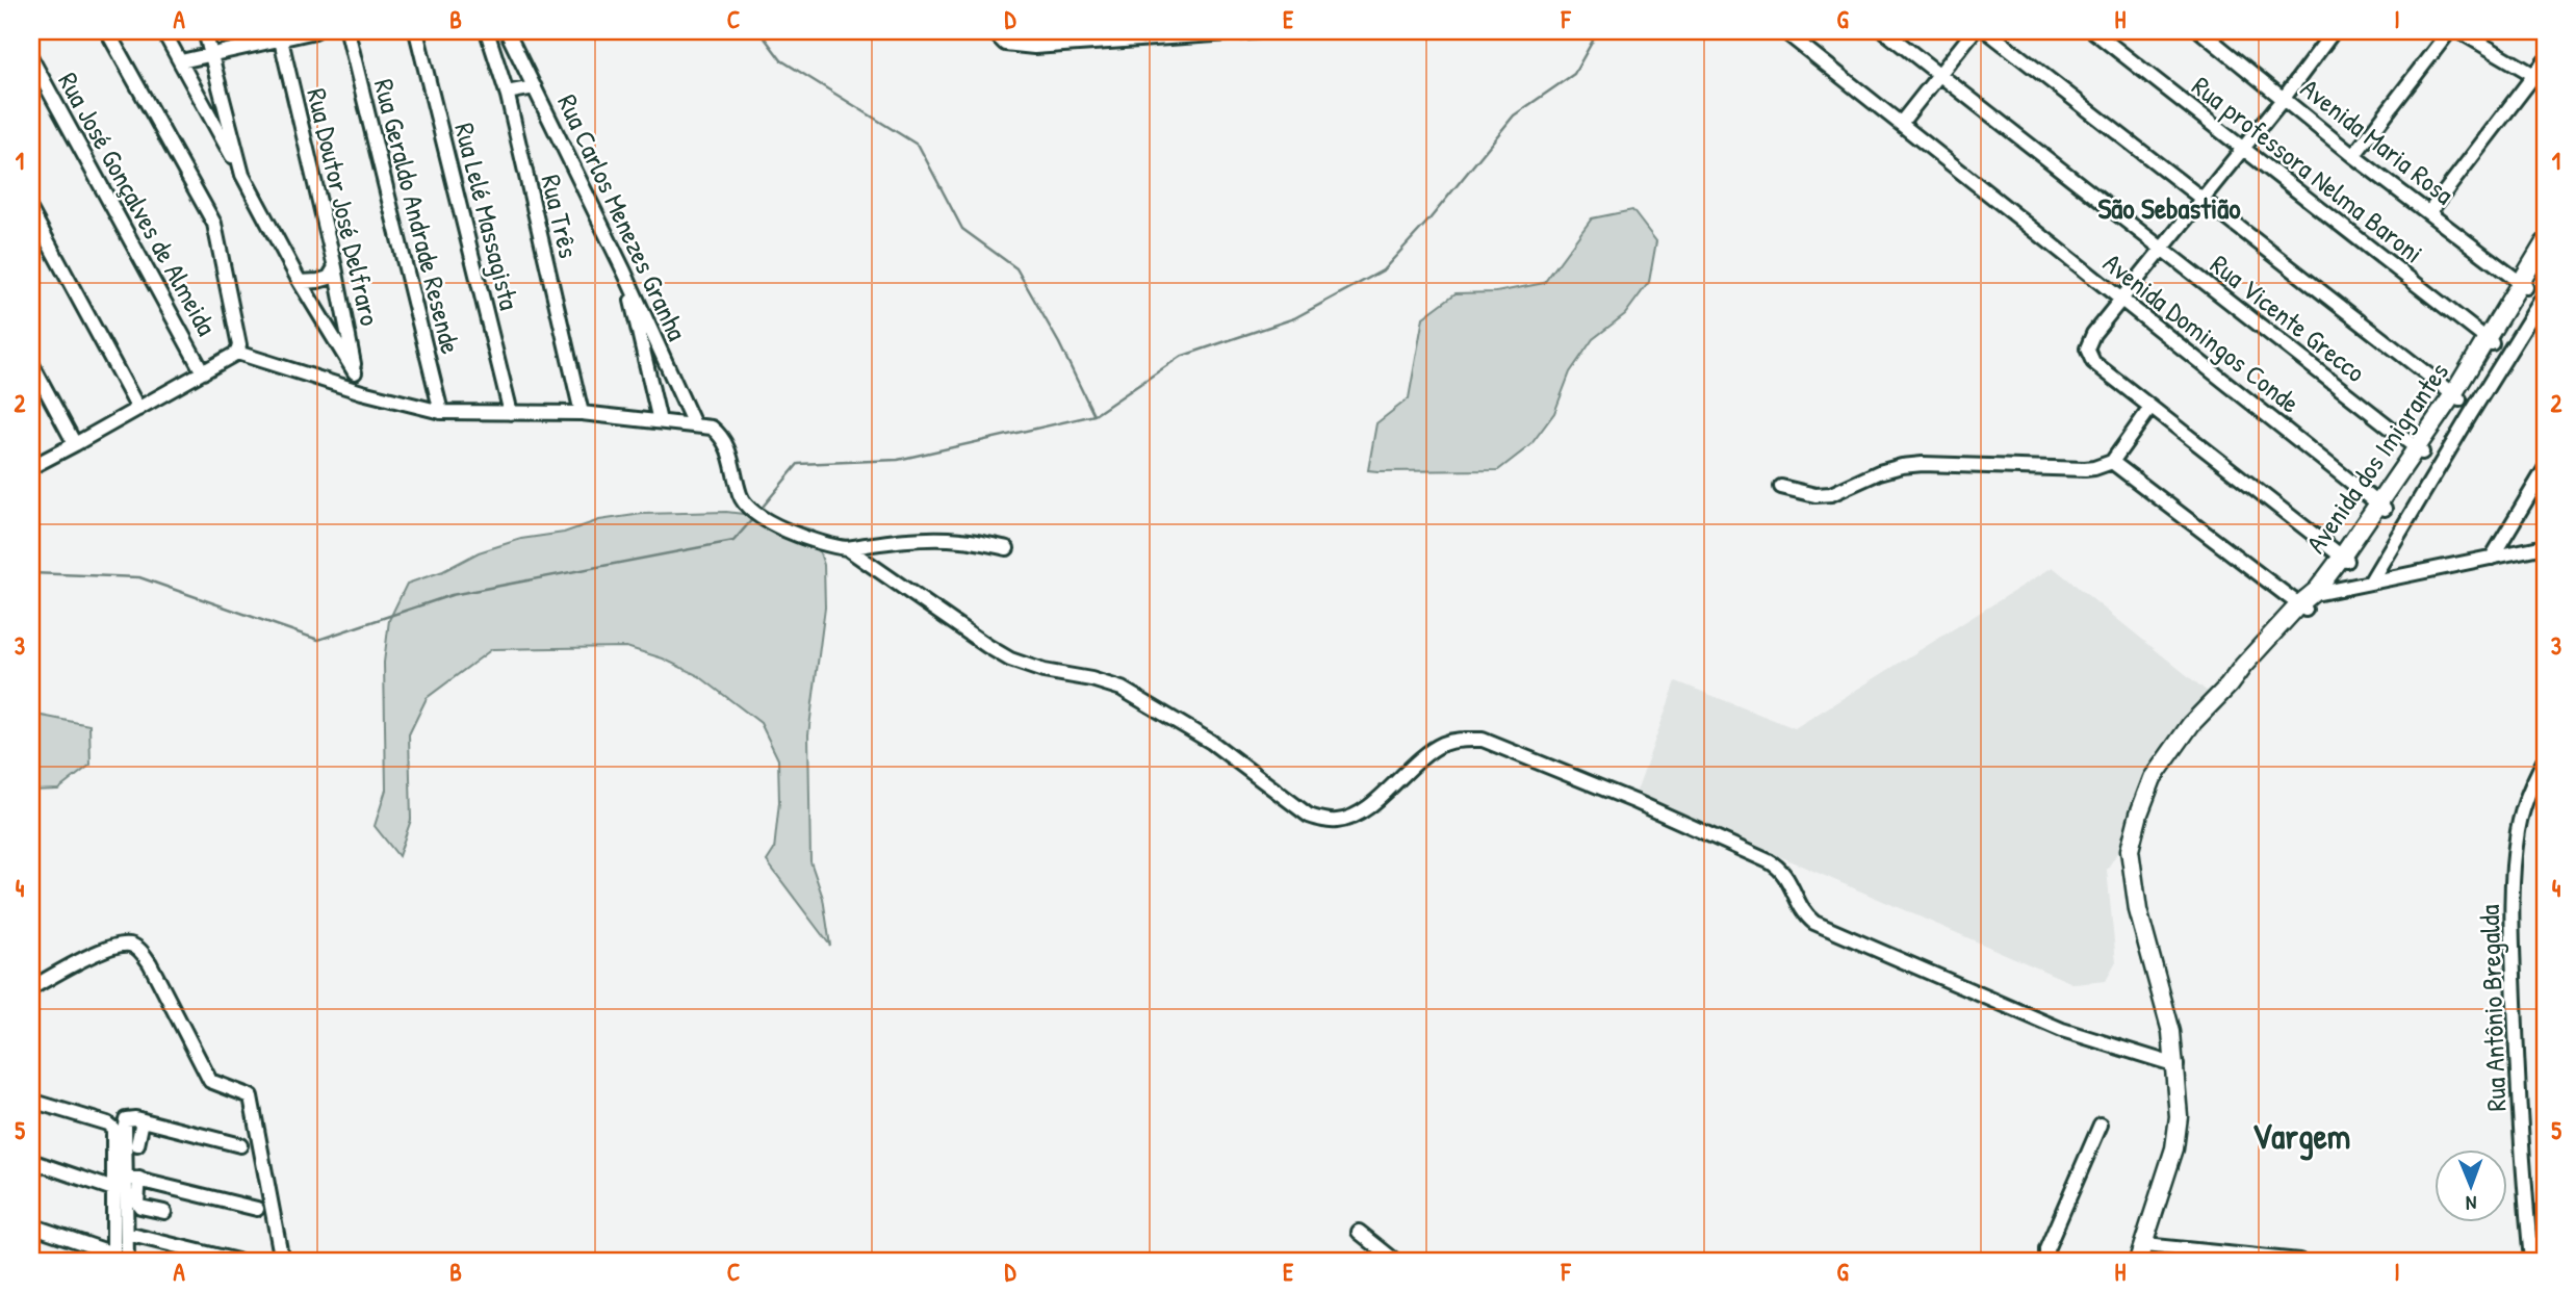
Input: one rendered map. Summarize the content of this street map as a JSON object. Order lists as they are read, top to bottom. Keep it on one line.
{"streets":{"main road":["Avenida dos Imigrantes"],"street":["Avenida Maria Rosa","Rua professora Nelma Baroni","Rua José Gonçalves de Almeida","Rua Doutor José Delfraro","Rua Geraldo Andrade Resende","Rua Lelé Massagista","Rua Três","Rua Carlos Menezes Granha","Rua Vicente Grecco","Avenida Domingos Conde","Rua Antônio Bregalda"]},"crossings":[["Avenida Maria Rosa","Avenida dos Imigrantes"],["Rua professora Nelma Baroni","Avenida dos Imigrantes"],["Rua Vicente Grecco","Avenida dos Imigrantes"],["Avenida Domingos Conde","Avenida dos Imigrantes"]],"districts":["São Sebastião","Vargem"],"north":"bottom","grid":{"columns":["A","B","C","D","E","F","G","H","I"],"rows":["1","2","3","4","5"]}}
